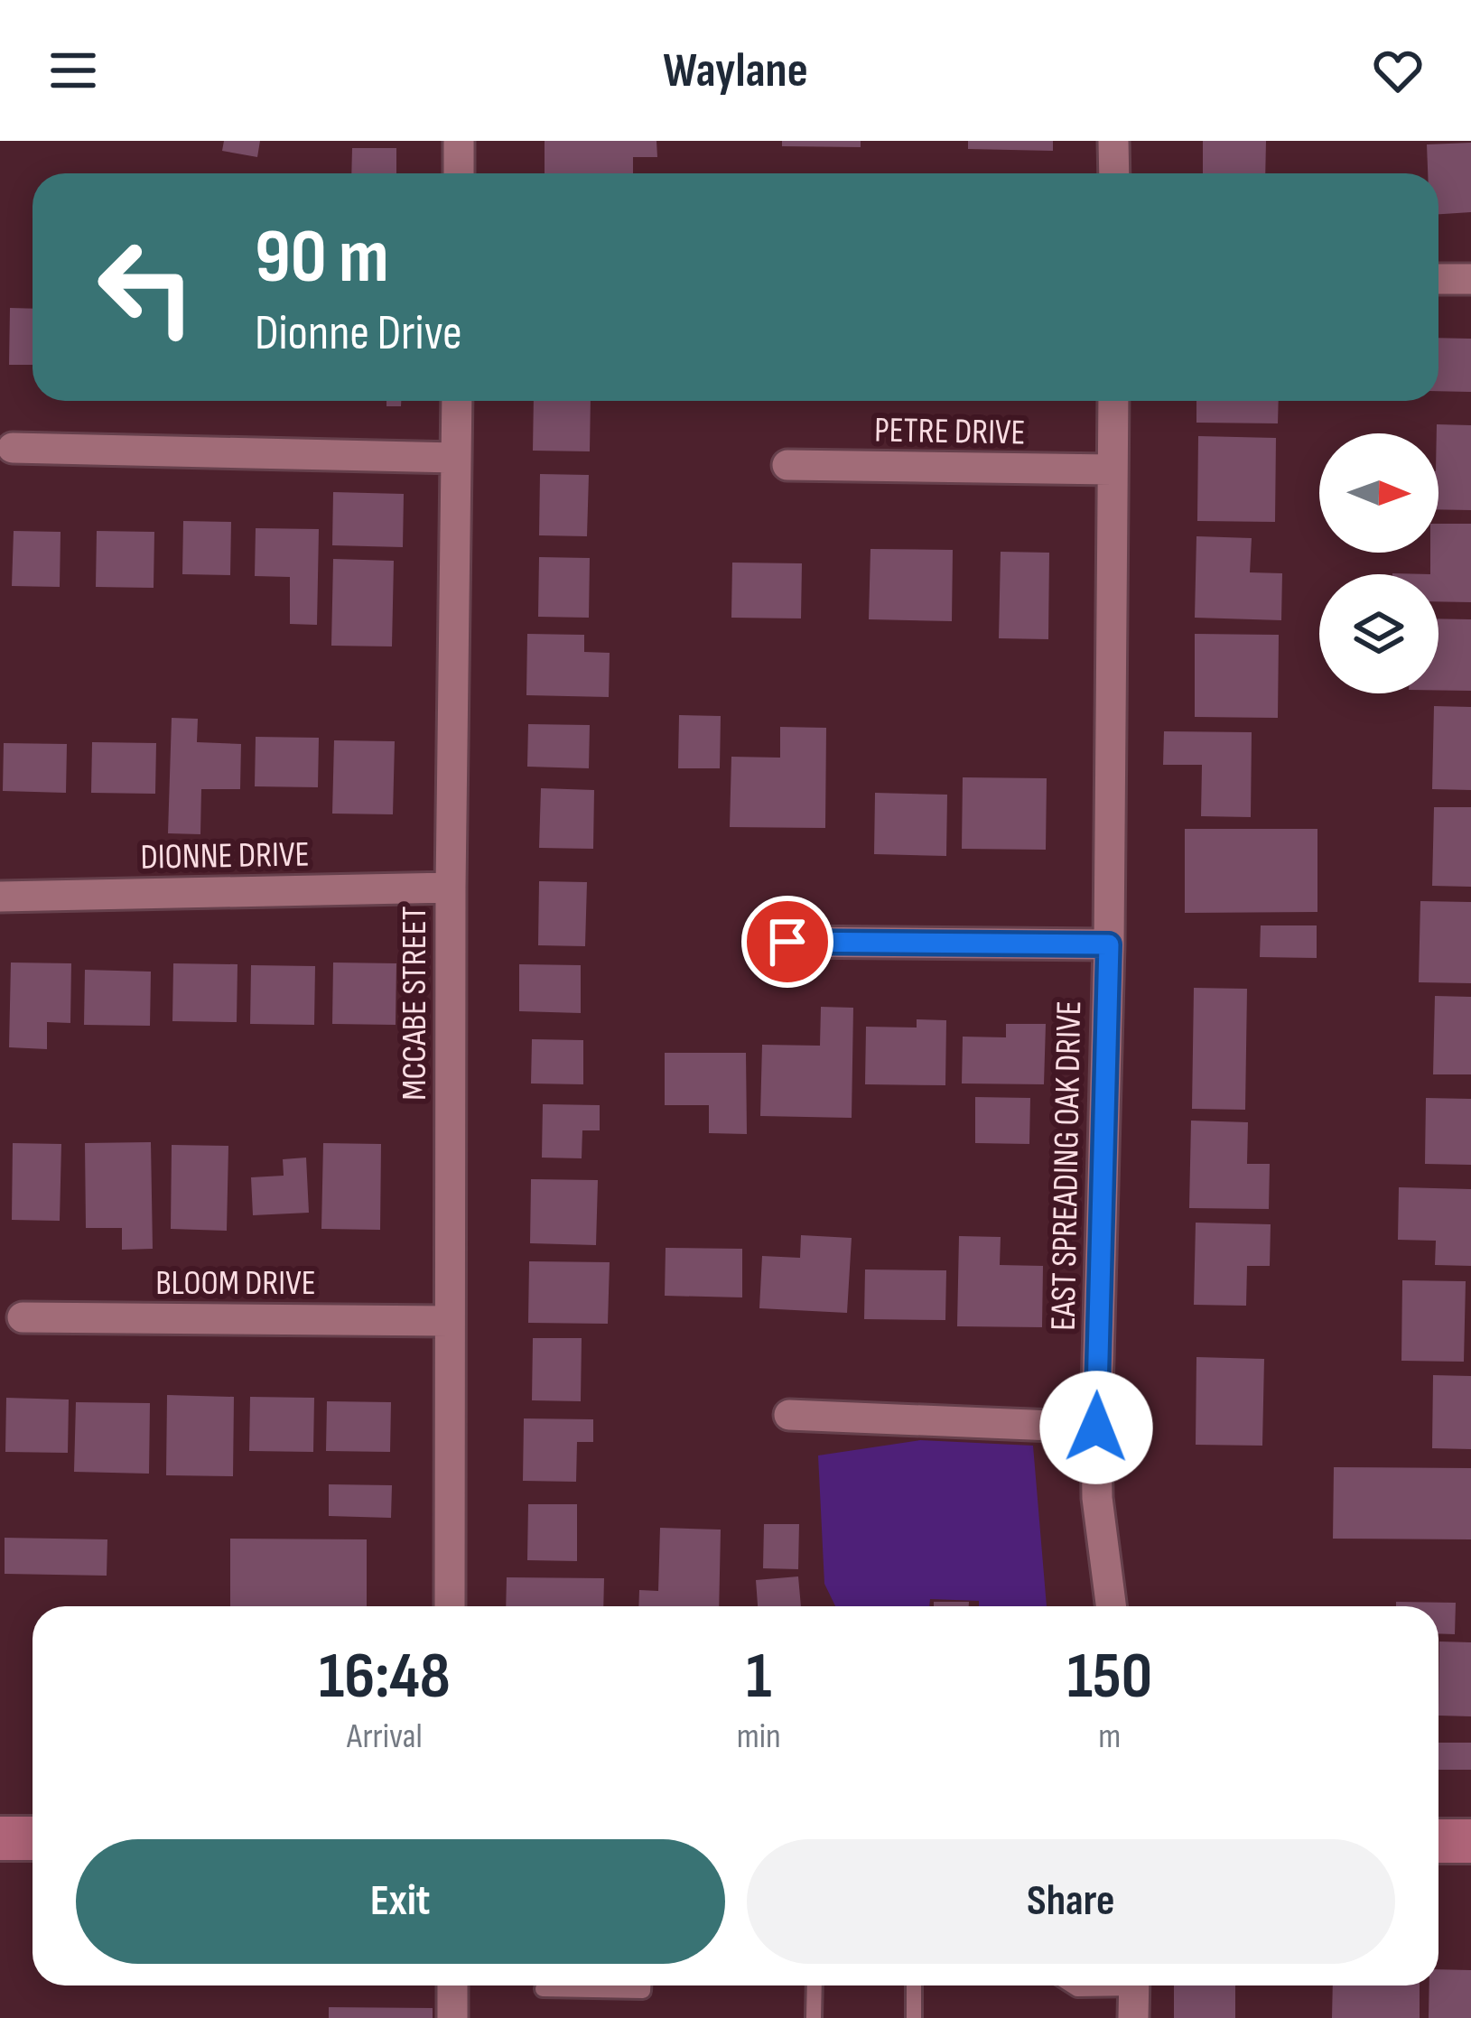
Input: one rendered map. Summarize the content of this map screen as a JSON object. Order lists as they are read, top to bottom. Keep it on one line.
{"streets":{"street":["PETRE DRIVE","DIONNE DRIVE","MCCABE STREET","EAST SPREADING OAK DRIVE","BLOOM DRIVE"]},"crossings":[["PETRE DRIVE","EAST SPREADING OAK DRIVE"],["DIONNE DRIVE","MCCABE STREET"],["MCCABE STREET","BLOOM DRIVE"]],"north":"right","page":{"header":"Waylane","turn":["90 m","Dionne Drive"],"eta":["16:48","Arrival","1","min","150","m"],"buttons":["Exit","Share"]}}
